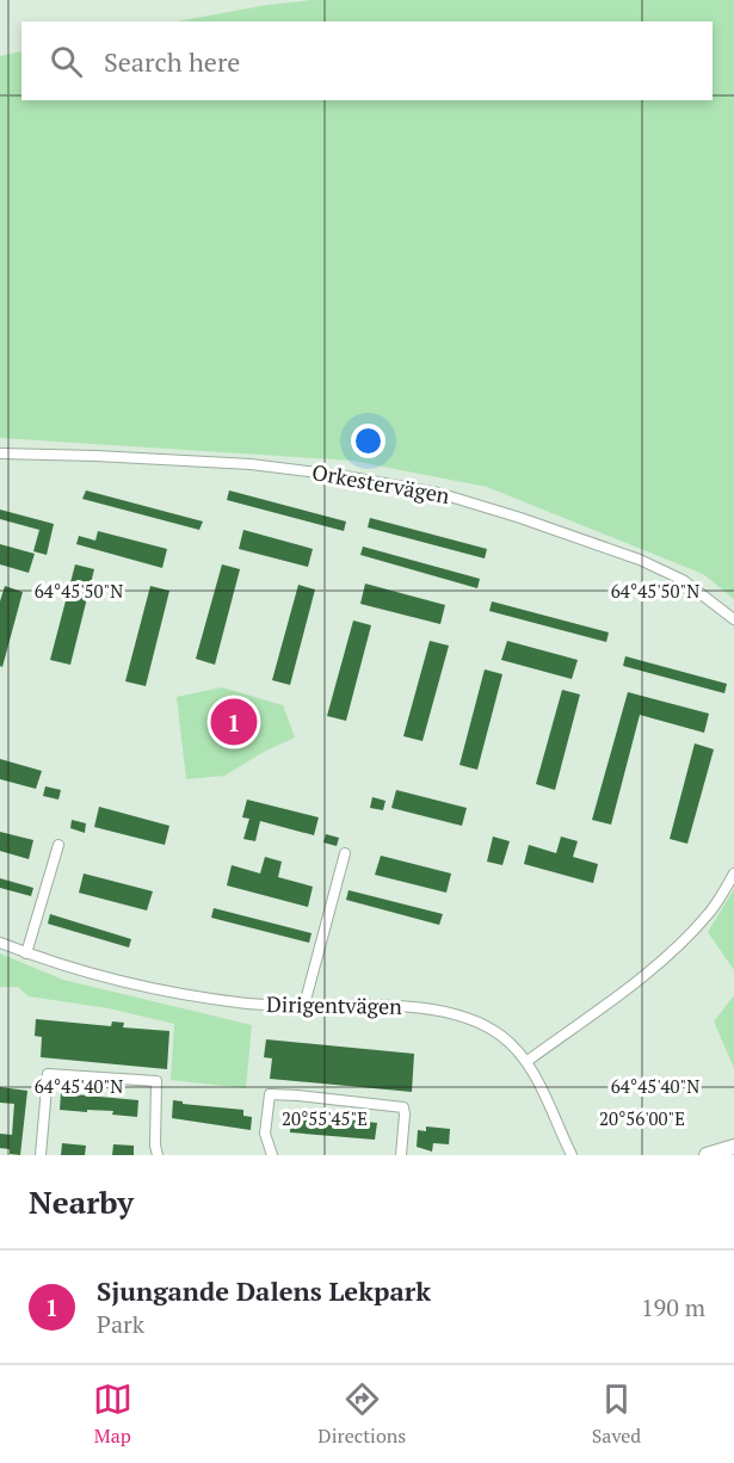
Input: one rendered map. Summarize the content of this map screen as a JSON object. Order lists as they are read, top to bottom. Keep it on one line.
{"streets":{"street":["Orkestervägen","Dirigentvägen"]},"page":{"search":"Search here","pins":"1","heading":"Nearby","list":[{"mark":"1","name":"Sjungande Dalens Lekpark","note":"Park","value":"190 m"}],"nav":["Map","Directions","Saved"]},"coordinates":["64°45'50\"N","64°45'40\"N","20°55'45\"E","20°56'00\"E"]}
